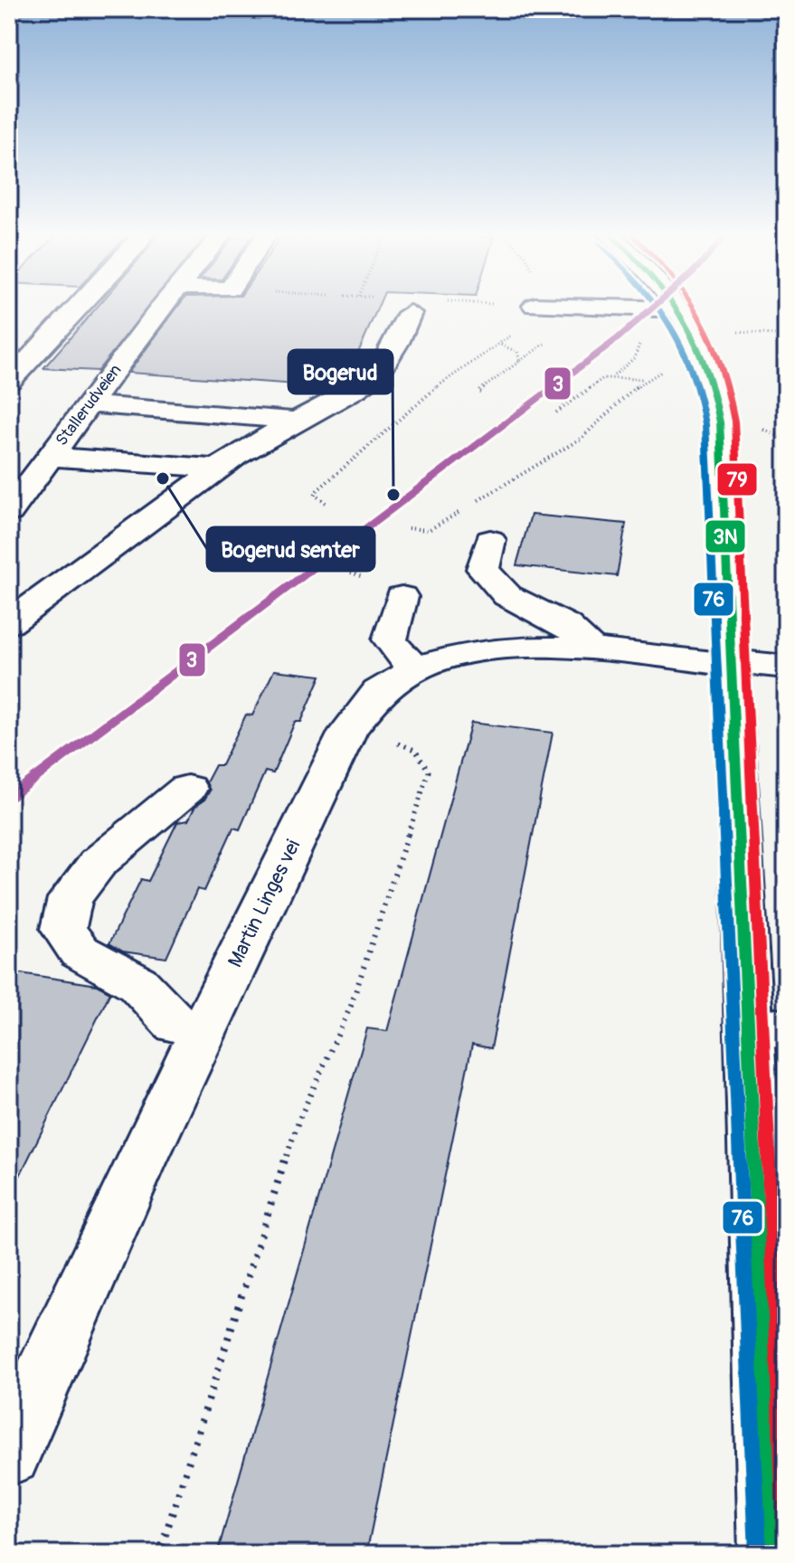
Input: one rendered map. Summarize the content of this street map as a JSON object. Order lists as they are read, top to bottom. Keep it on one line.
{"streets":{"street":["Stallerudveien","Martin Linges vei"]},"places":["Bogerud senter","Bogerud"],"lines":["transit line 3","transit line 3N","transit line 76","transit line 79"]}
